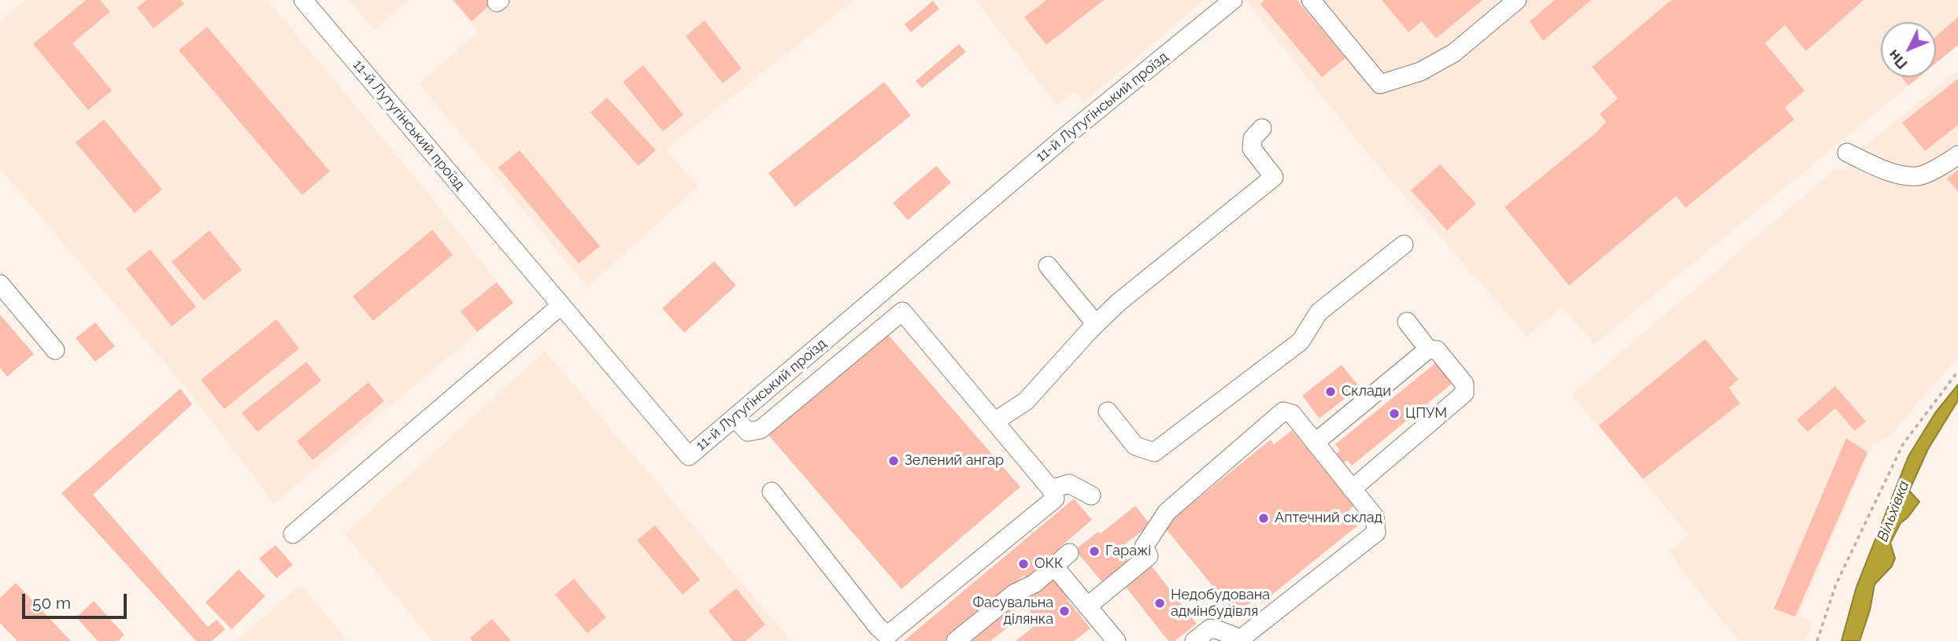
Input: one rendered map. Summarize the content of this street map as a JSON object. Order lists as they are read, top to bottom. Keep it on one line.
{"streets":{"lane":["11-й Лутугінський проїзд"]},"water":["Вільхівка"],"places":["Склади","ЦПУМ","Зелений ангар","Аптечний склад","Гаражі","ОКК","Недобудована адмінбудівля","Фасувальна ділянка"],"scale_bar":"50 m","north":"bottom left"}
